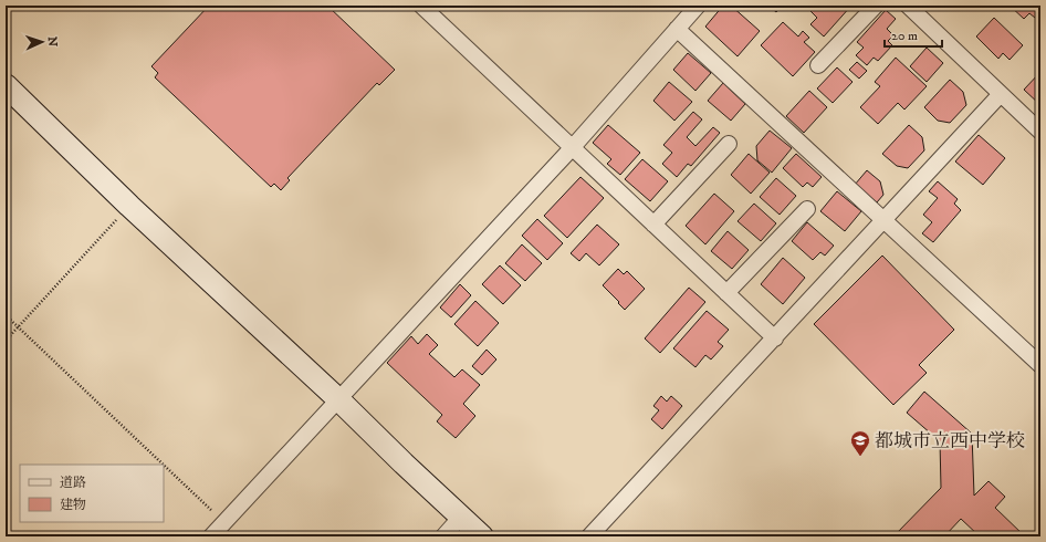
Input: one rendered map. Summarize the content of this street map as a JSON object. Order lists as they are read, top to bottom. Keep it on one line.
{"places":{"school or university":["都城市立西中学校"]},"legend":["道路","建物"],"scale_bar":"20 m","north":"right"}
